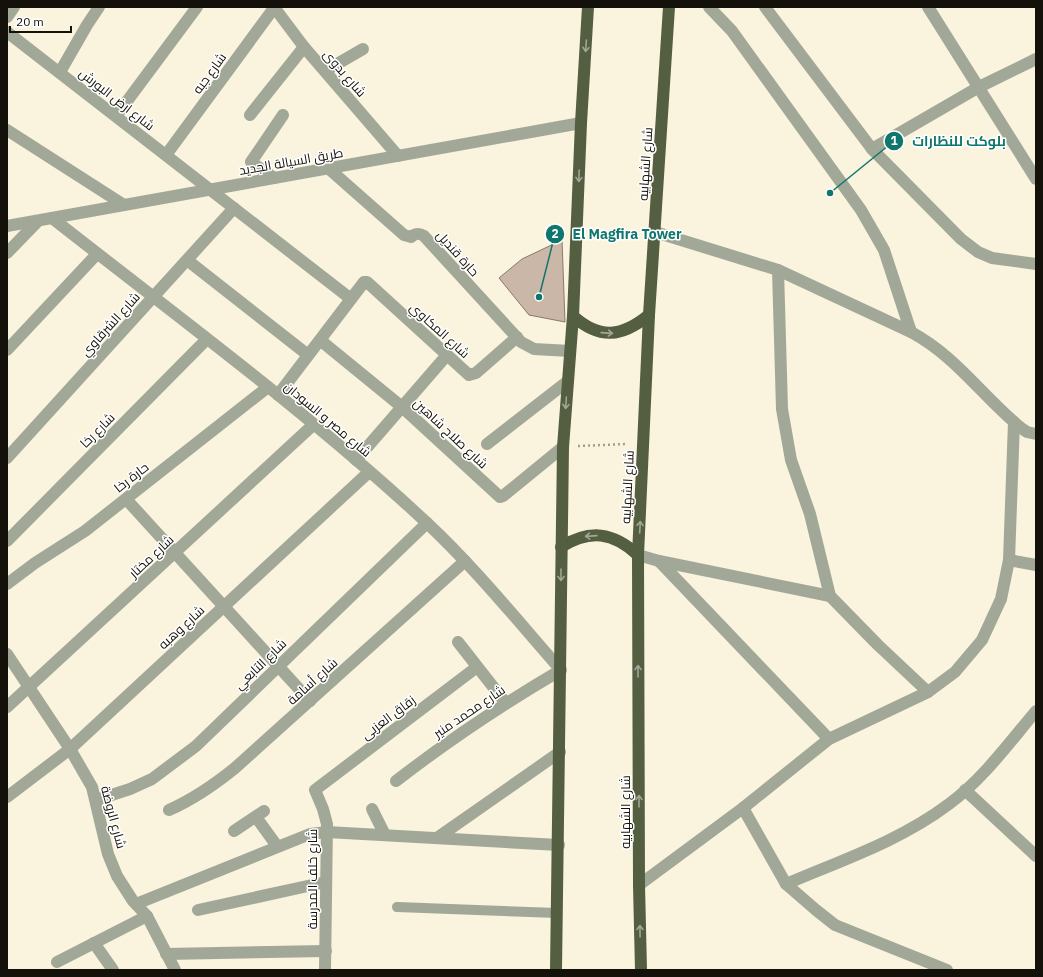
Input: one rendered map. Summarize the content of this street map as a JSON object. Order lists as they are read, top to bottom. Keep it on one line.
{"streets":{"highway":["شارع الشهابيه"],"street":["شارع جبه","شارع بدوى","شارع ارض البورش","طريق السيالة الجديد","حارة قنديل","شارع الشرقاوي","شارع المكاوي","شارع مصر و السودان","شارع رخا","شارع صلاح شاهين","حارة رخا","شارع مختار","شارع وهبه","شارع التابعي","شارع أسامة","شارع محمد منير","زقاق العزبى","شارع الروضة","شارع خلف المدرسة"]},"crossings":[["شارع جبه","شارع بدوى"],["شارع جبه","شارع ارض البورش"],["شارع بدوى","طريق السيالة الجديد"],["شارع ارض البورش","طريق السيالة الجديد"],["شارع ارض البورش","شارع الشرقاوي"],["شارع ارض البورش","شارع المكاوي"],["طريق السيالة الجديد","حارة قنديل"],["طريق السيالة الجديد","شارع مصر و السودان"],["حارة قنديل","شارع المكاوي"],["شارع الشرقاوي","شارع مصر و السودان"],["شارع مصر و السودان","شارع رخا"],["شارع مصر و السودان","حارة رخا"],["شارع مصر و السودان","شارع مختار"],["شارع مصر و السودان","شارع وهبه"],["شارع مصر و السودان","شارع التابعي"],["شارع مصر و السودان","شارع أسامة"],["شارع مصر و السودان","شارع محمد منير"],["شارع مختار","شارع الروضة"],["شارع وهبه","شارع الروضة"],["شارع التابعي","شارع الروضة"],["زقاق العزبى","شارع خلف المدرسة"]],"places":["بلوكت للنظارات","El Magfira Tower"],"scale_bar":"20 m"}
